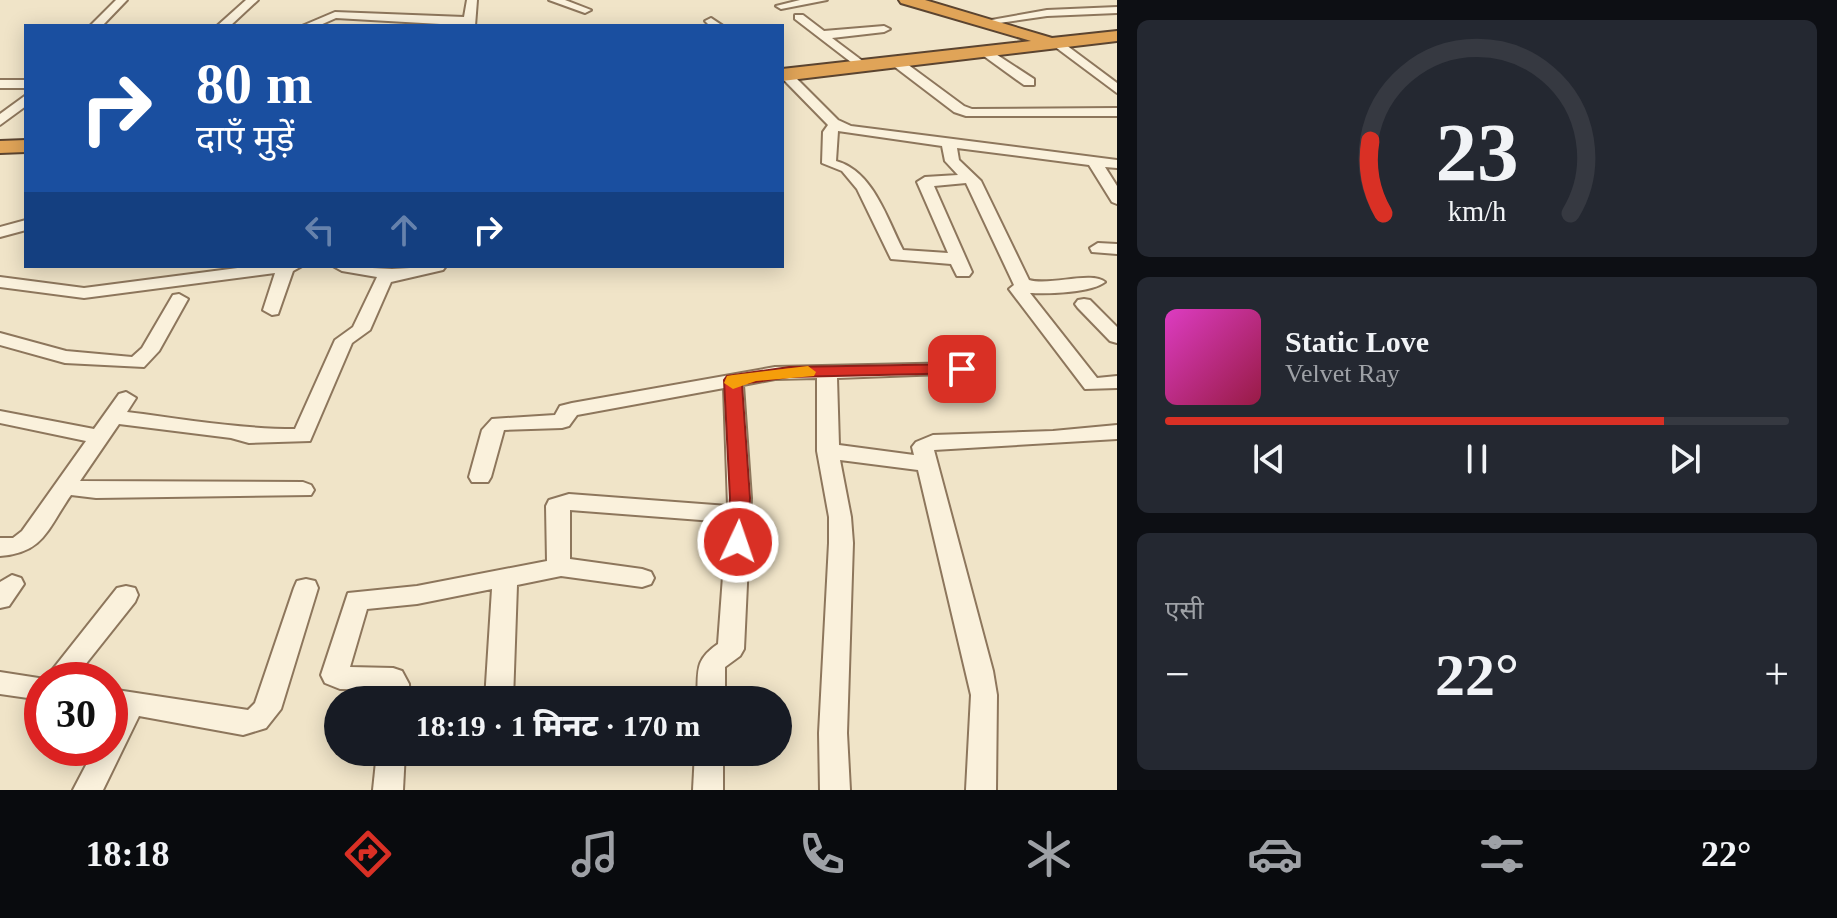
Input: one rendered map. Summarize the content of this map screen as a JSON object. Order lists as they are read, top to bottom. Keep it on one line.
{"page":{"turn":["80 m","दाएँ मुड़ें"],"song":["Static Love","Velvet Ray"],"tile":"एसी","heat":["−","22°","+"],"limit":"30","trip":"18:19 · 1 मिनट · 170 m","tabs":["18:18","22°"],"gauge":["23","km/h"]}}
